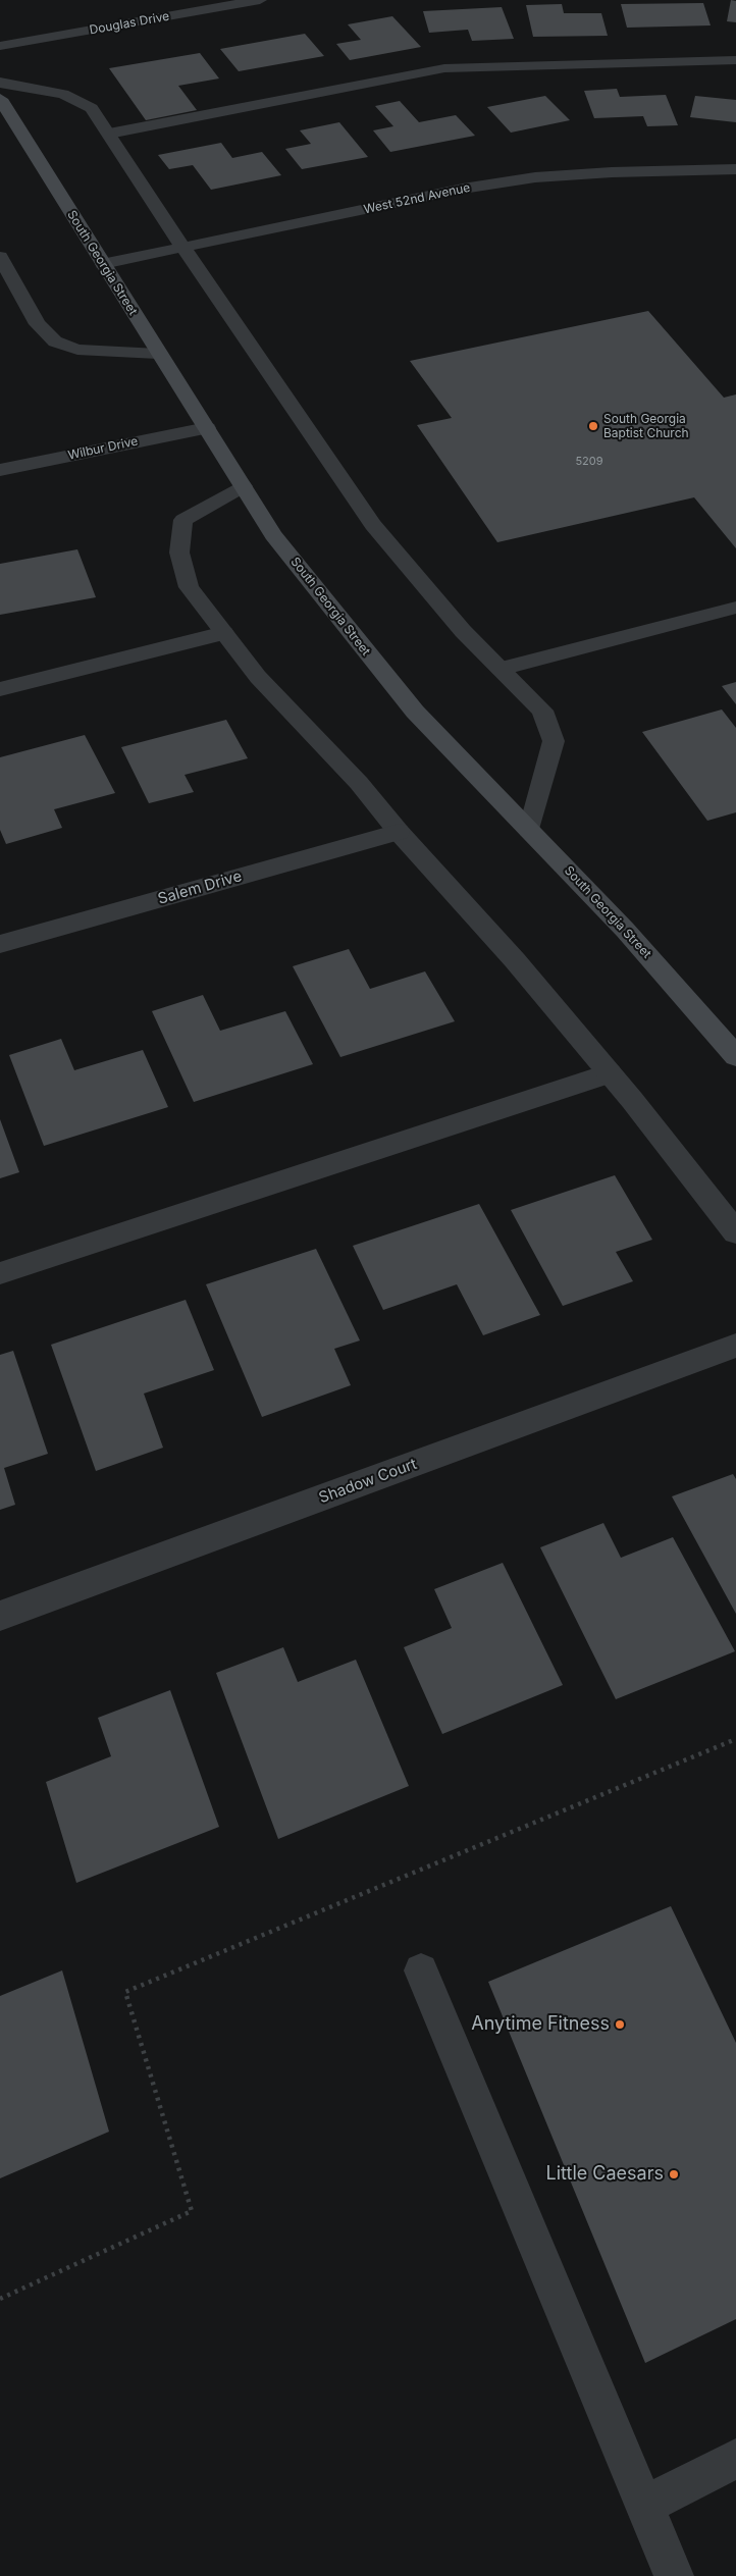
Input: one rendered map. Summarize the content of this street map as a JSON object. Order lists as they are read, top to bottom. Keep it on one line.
{"streets":{"main road":["South Georgia Street"],"street":["Douglas Drive","West 52nd Avenue","Wilbur Drive","Salem Drive","Shadow Court"]},"crossings":[["West 52nd Avenue","South Georgia Street"],["South Georgia Street","Wilbur Drive"]],"places":["South Georgia Baptist Church","Anytime Fitness","Little Caesars"],"house_numbers":["5209"]}
